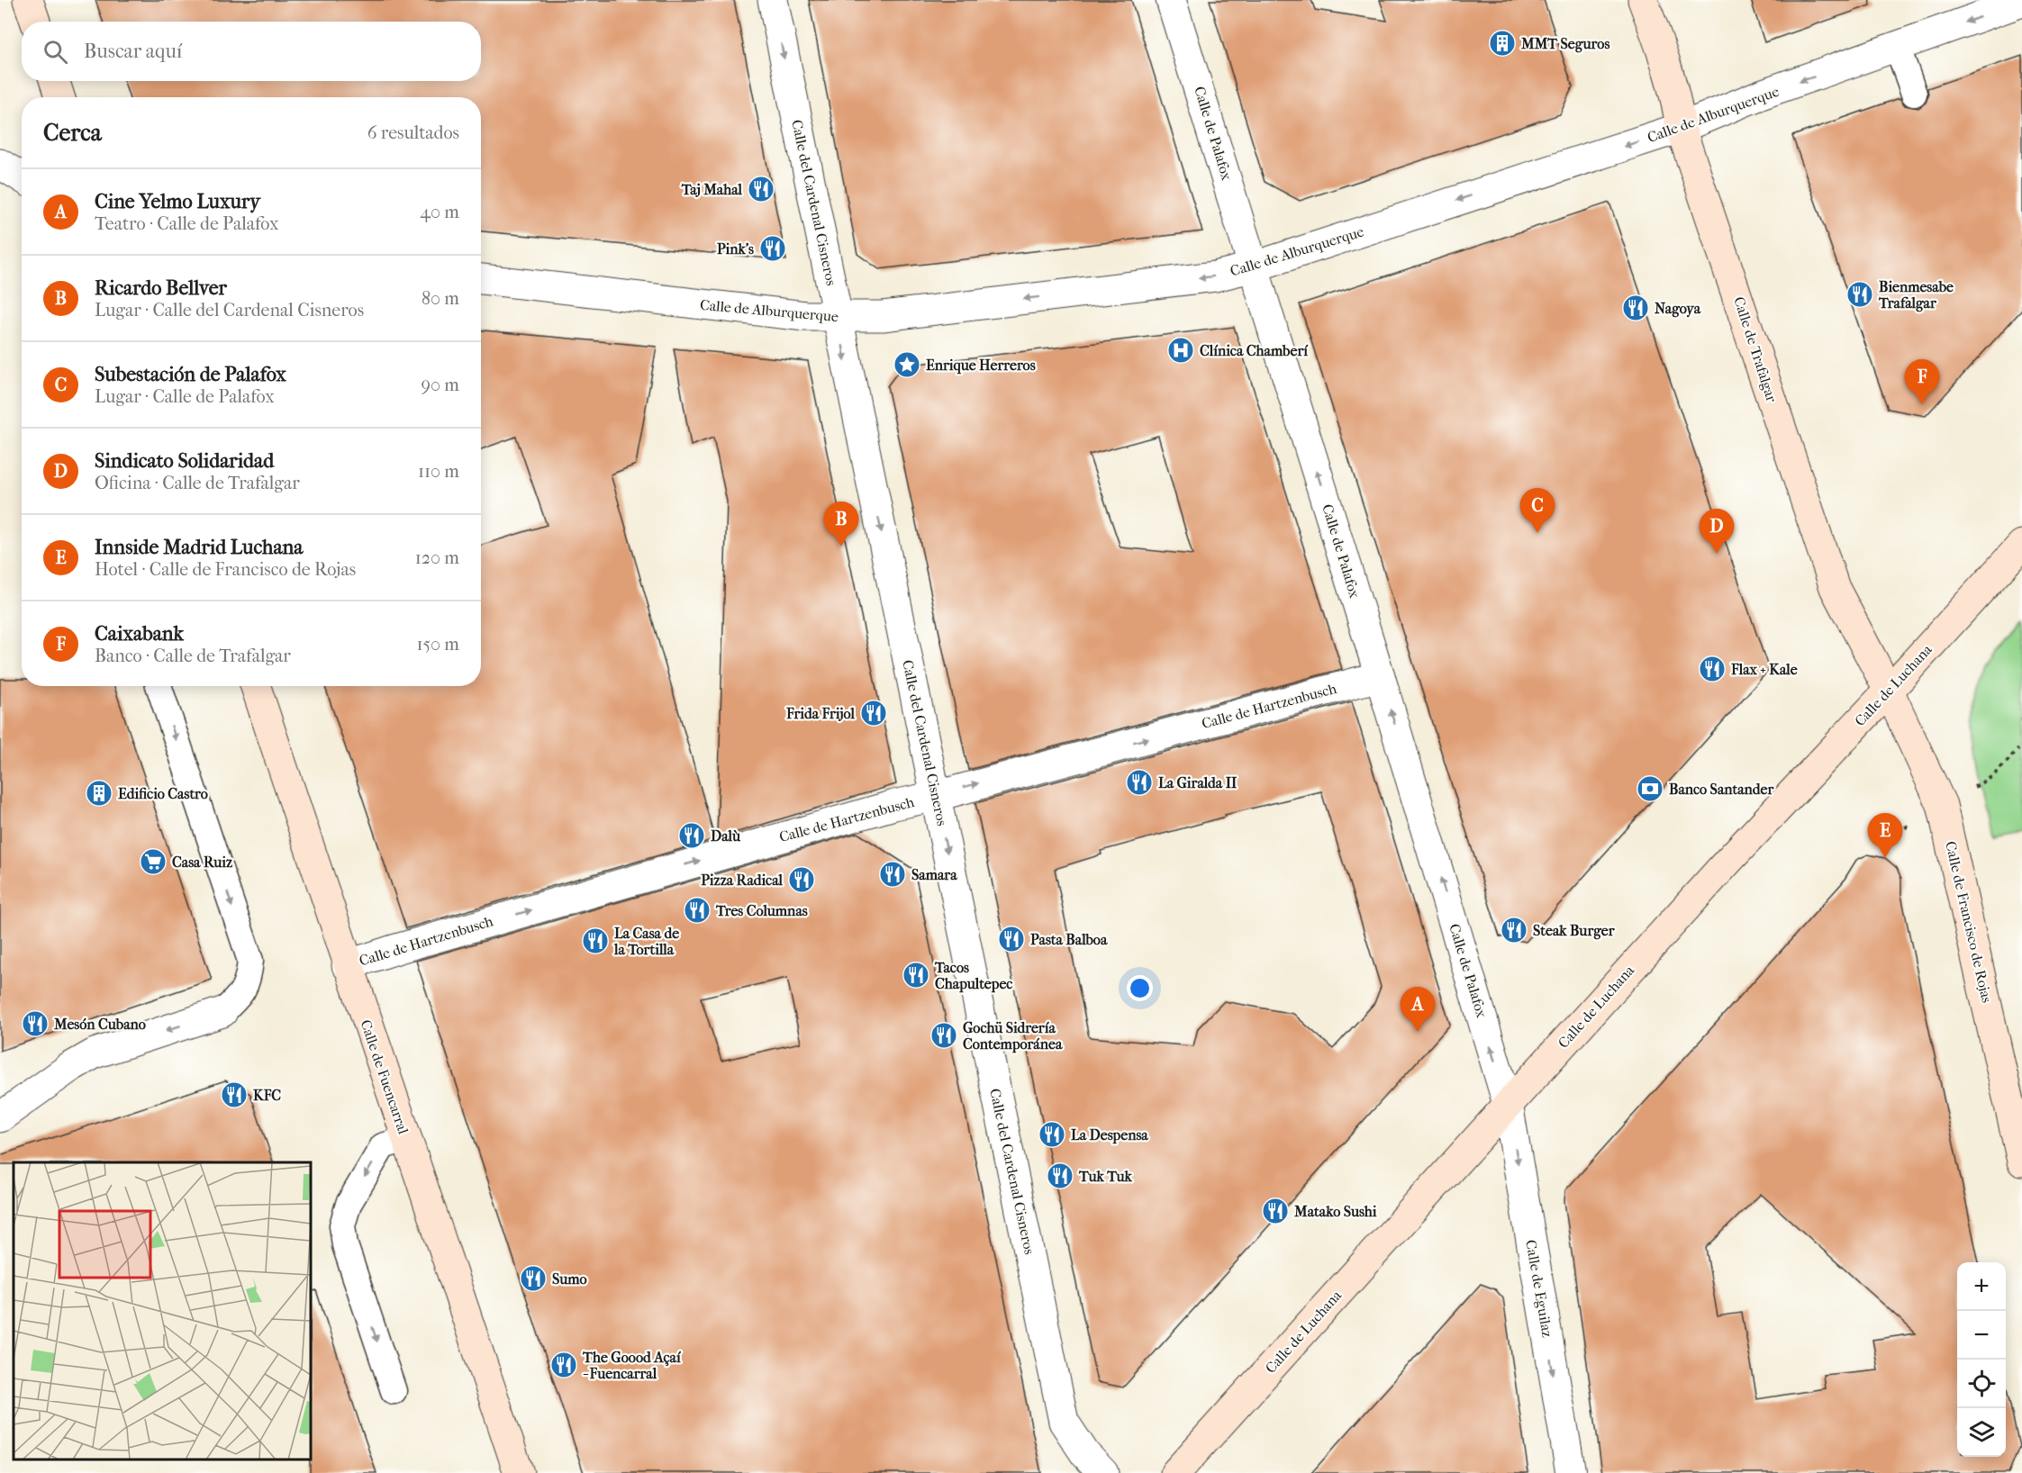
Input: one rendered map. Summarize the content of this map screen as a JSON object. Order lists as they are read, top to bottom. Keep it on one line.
{"streets":{"street":["Calle de Alburquerque","Calle de Palafox","Calle del Cardenal Cisneros","Calle de Trafalgar","Calle de Luchana","Calle de Hartzenbusch","Calle de Francisco de Rojas","Calle de Fuencarral","Calle de Eguilaz"]},"crossings":[["Calle de Alburquerque","Calle de Palafox"],["Calle de Alburquerque","Calle del Cardenal Cisneros"],["Calle de Alburquerque","Calle de Trafalgar"],["Calle de Palafox","Calle de Luchana"],["Calle de Palafox","Calle de Hartzenbusch"],["Calle de Palafox","Calle de Eguilaz"],["Calle del Cardenal Cisneros","Calle de Hartzenbusch"],["Calle de Trafalgar","Calle de Luchana"],["Calle de Trafalgar","Calle de Francisco de Rojas"],["Calle de Luchana","Calle de Francisco de Rojas"],["Calle de Luchana","Calle de Eguilaz"],["Calle de Hartzenbusch","Calle de Fuencarral"]],"one_way":["Calle de Alburquerque","Calle de Palafox","Calle del Cardenal Cisneros","Calle de Hartzenbusch","Calle de Eguilaz"],"places":{"building":["MMT Seguros","Edificio Castro"],"restaurant":["Taj Mahal","Pink's","Bienmesabe Trafalgar","Nagoya","Flax + Kale","Frida Frijol","La Giralda II","Dalù","Samara","Pizza Radical","Tres Columnas","Steak Burger","Pasta Balboa","La Casa de la Tortilla","Tacos Chapultepec","Mesón Cubano","Gochü Sidrería Contemporánea","KFC","La Despensa","Tuk Tuk","Matako Sushi","Sumo","The Goood Açaí - Fuencarral"],"hospital":["Clínica Chamberí"],"place":["Enrique Herreros"],"bank":["Banco Santander"],"supermarket":["Casa Ruiz"]},"page":{"search":"Buscar aquí","heading":["Cerca","6 resultados"],"list":[{"mark":"A","name":"Cine Yelmo Luxury","note":"Teatro · Calle de Palafox","value":"40 m"},{"mark":"B","name":"Ricardo Bellver","note":"Lugar · Calle del Cardenal Cisneros","value":"80 m"},{"mark":"C","name":"Subestación de Palafox","note":"Lugar · Calle de Palafox","value":"90 m"},{"mark":"D","name":"Sindicato Solidaridad","note":"Oficina · Calle de Trafalgar","value":"110 m"},{"mark":"E","name":"Innside Madrid Luchana","note":"Hotel · Calle de Francisco de Rojas","value":"120 m"},{"mark":"F","name":"Caixabank","note":"Banco · Calle de Trafalgar","value":"150 m"}],"pins":["F","C","B","D","E","A"],"map_buttons":["+","−"]}}
